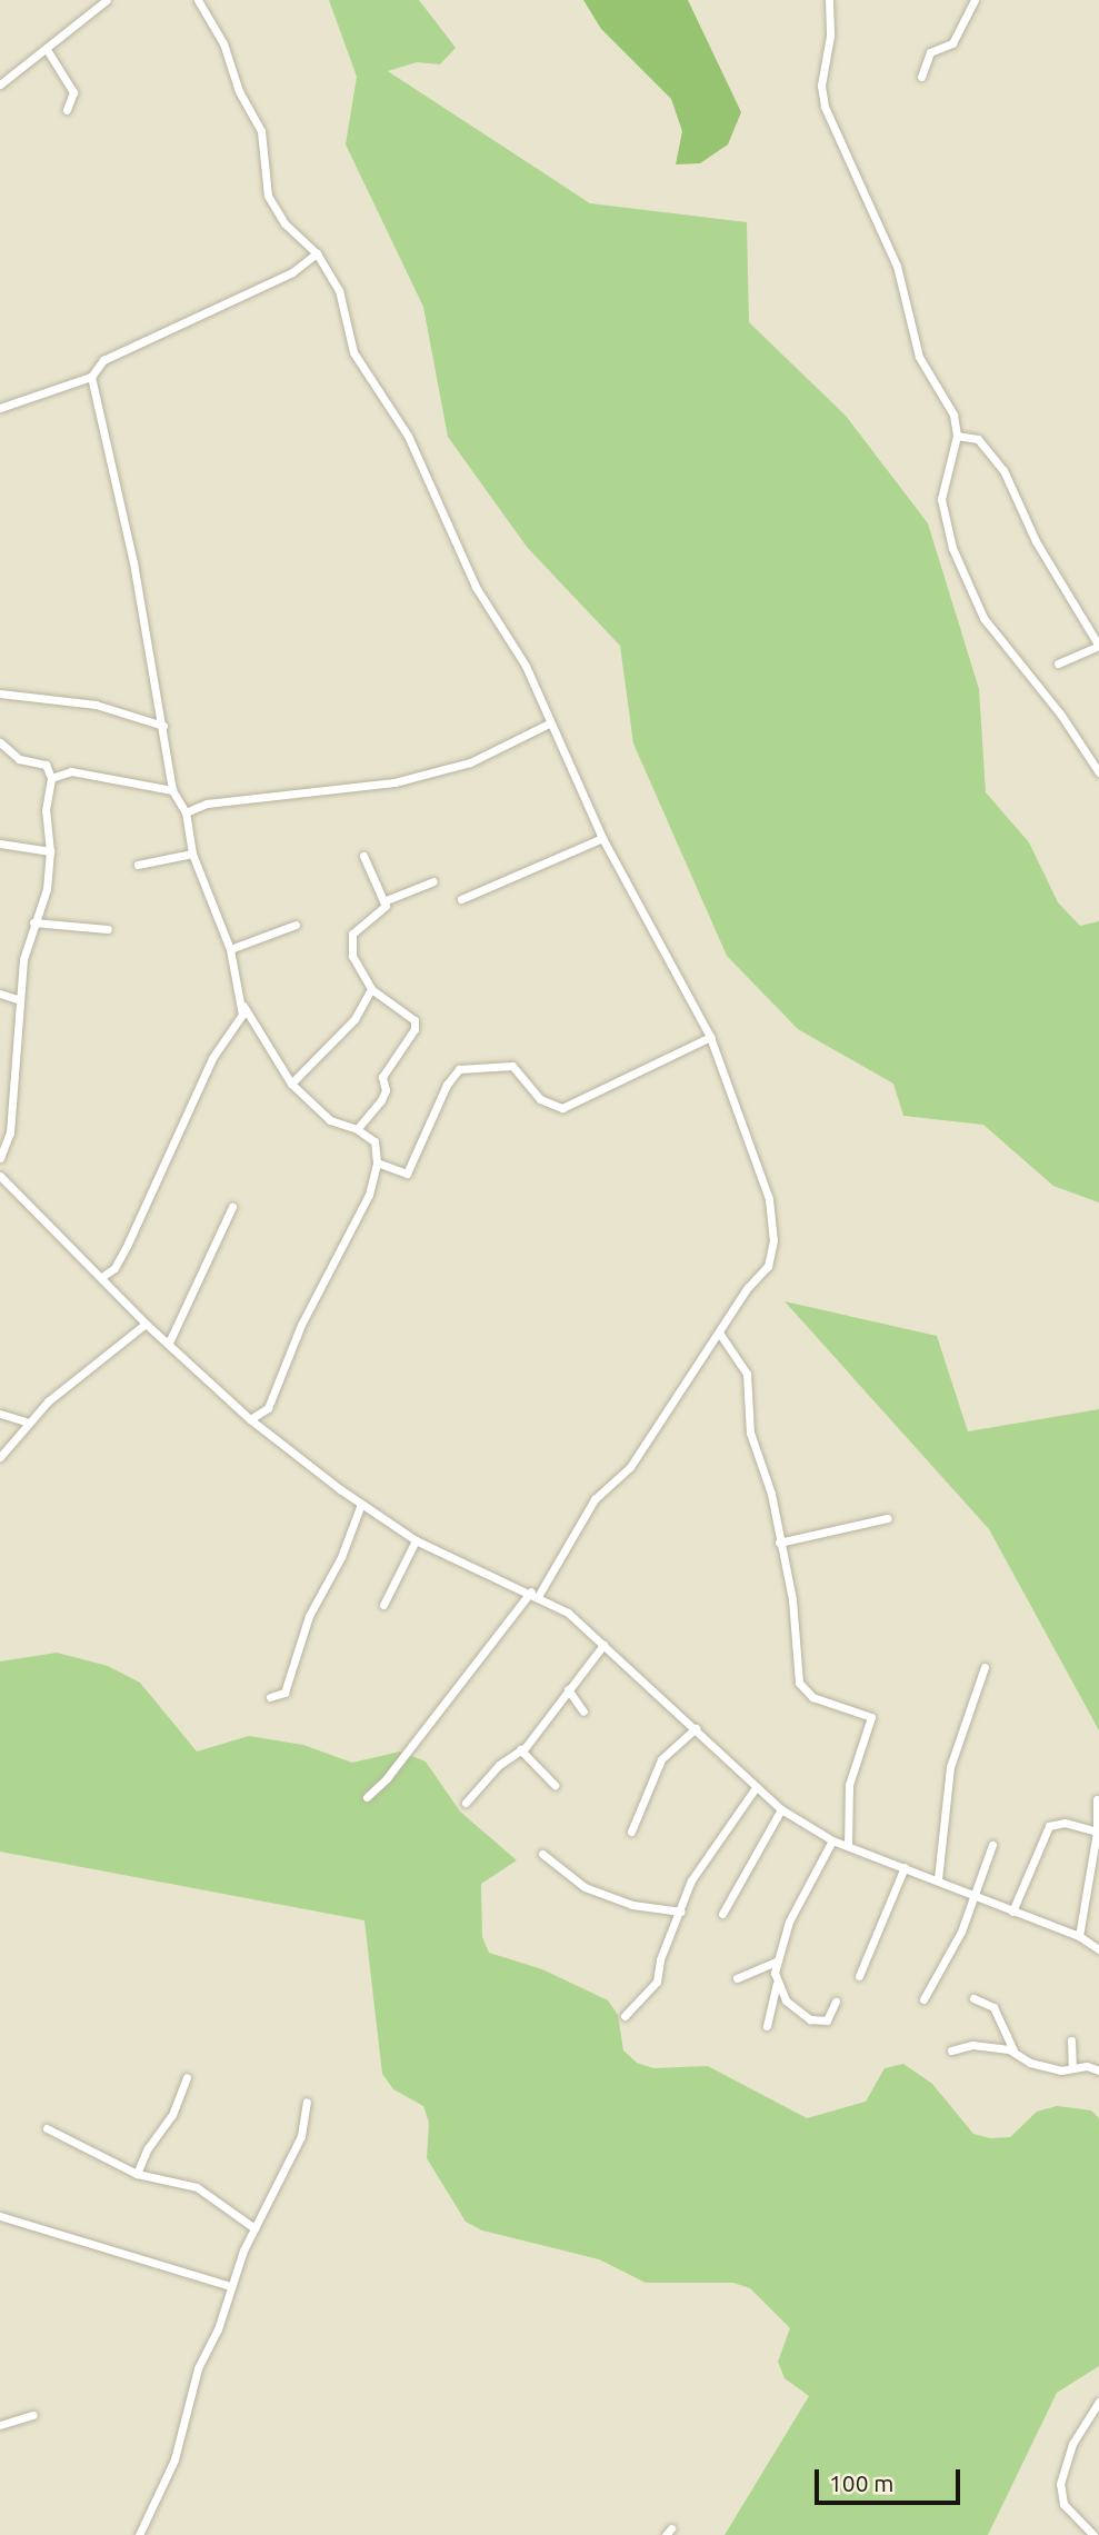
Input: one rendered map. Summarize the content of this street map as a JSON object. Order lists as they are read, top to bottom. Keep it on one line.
{"scale_bar":"100 m"}
